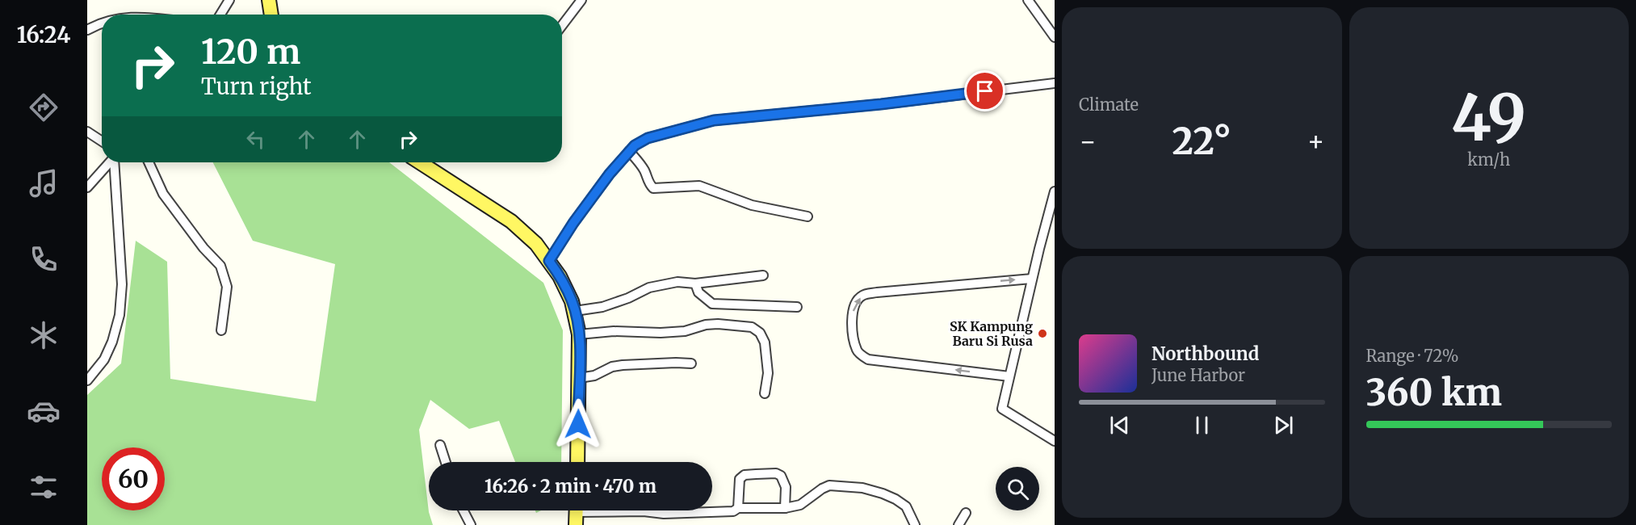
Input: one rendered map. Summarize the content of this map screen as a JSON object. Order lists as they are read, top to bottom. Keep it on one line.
{"places":["SK Kampung Baru Si Rusa"],"page":{"tabs":"16:24","tile":["Climate",["49","km/h"],["Range · 72%","360 km"]],"turn":["120 m","Turn right"],"heat":["−","22°","+"],"song":["Northbound","June Harbor"],"limit":"60","trip":"16:26 · 2 min · 470 m"}}
